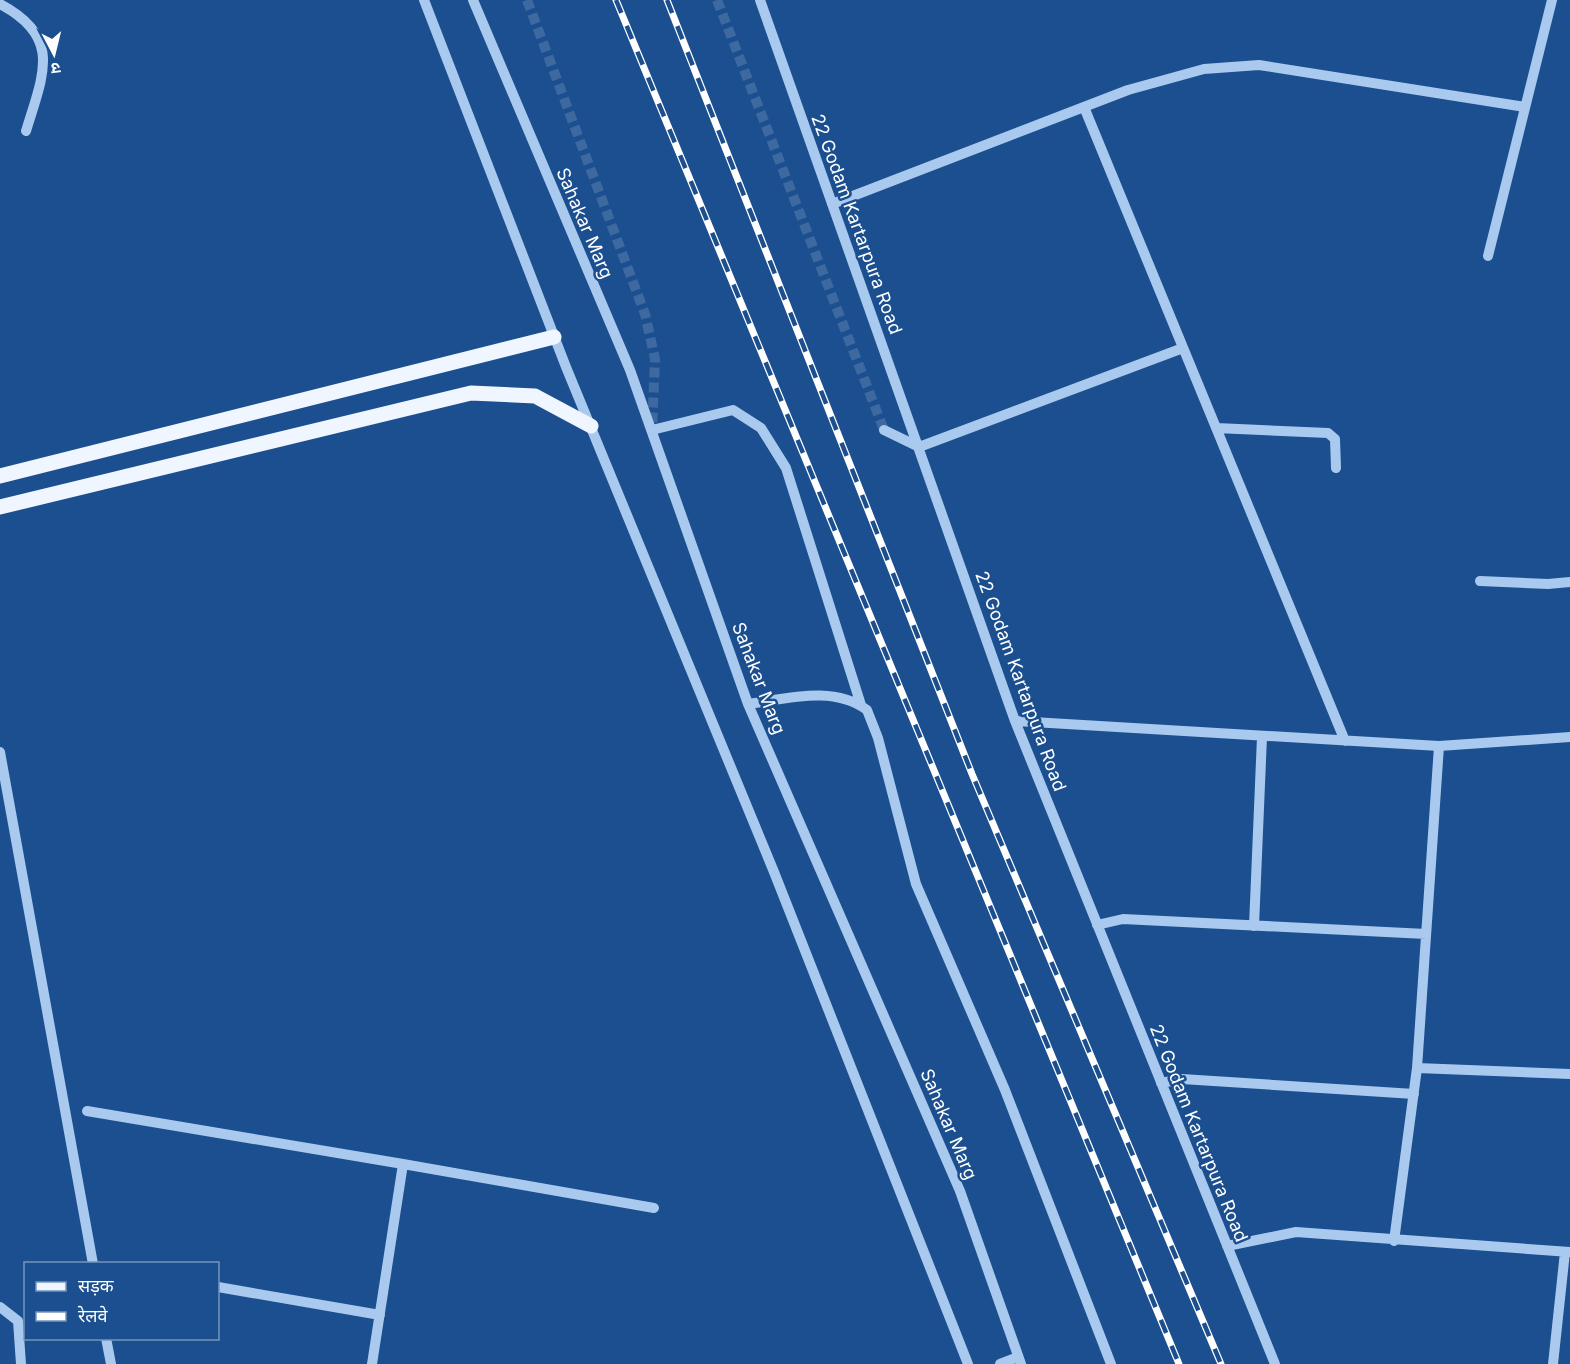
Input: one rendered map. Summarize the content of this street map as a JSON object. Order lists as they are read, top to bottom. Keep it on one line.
{"streets":{"street":["Sahakar Marg","22 Godam Kartarpura Road"]},"legend":["सड़क","रेलवे"],"north":"bottom"}
